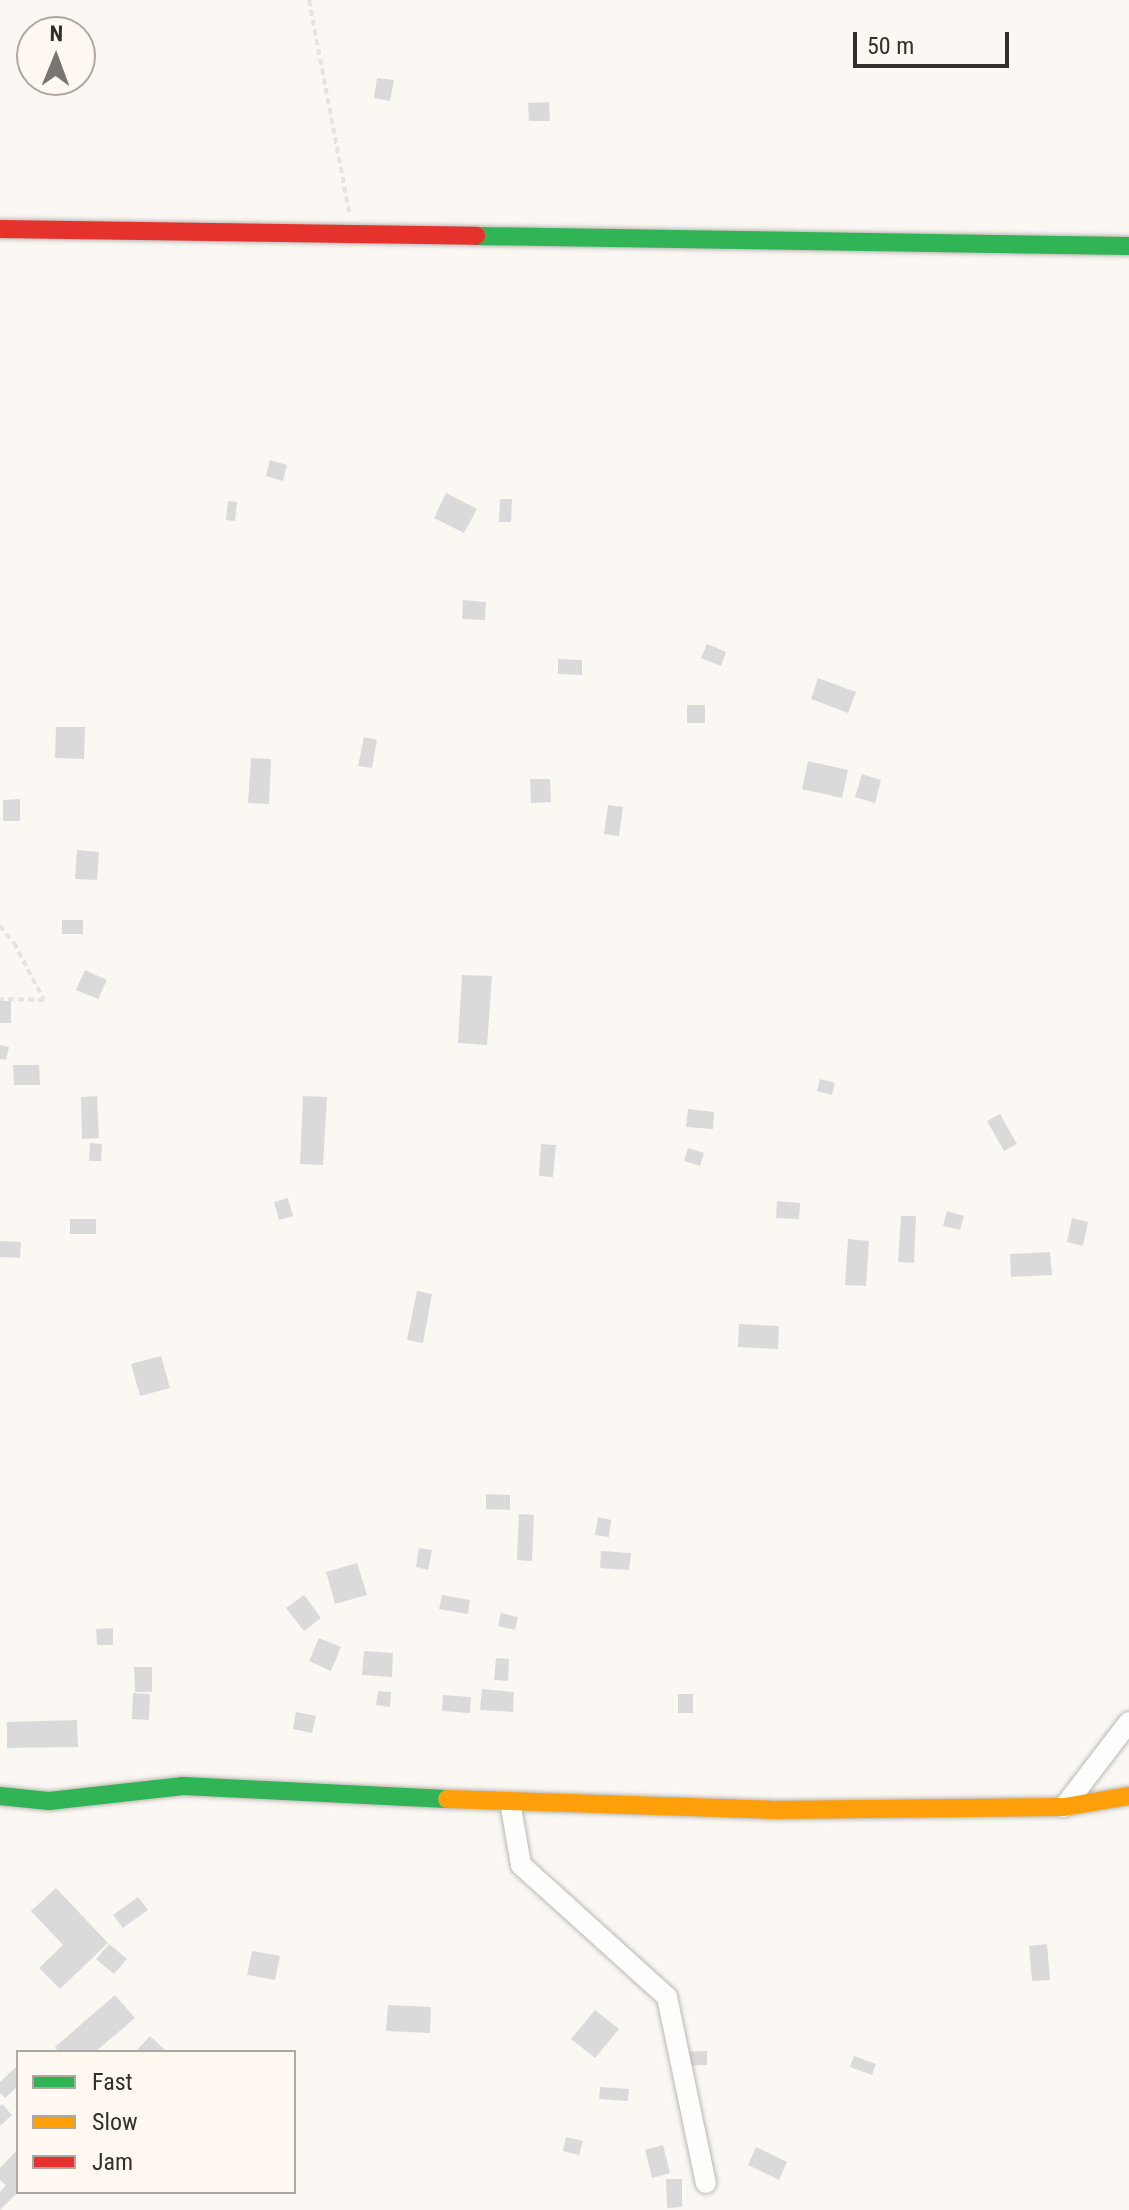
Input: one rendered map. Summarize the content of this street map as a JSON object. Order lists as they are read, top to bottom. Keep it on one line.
{"legend":["Fast","Slow","Jam"],"scale_bar":"50 m","north":"top"}
